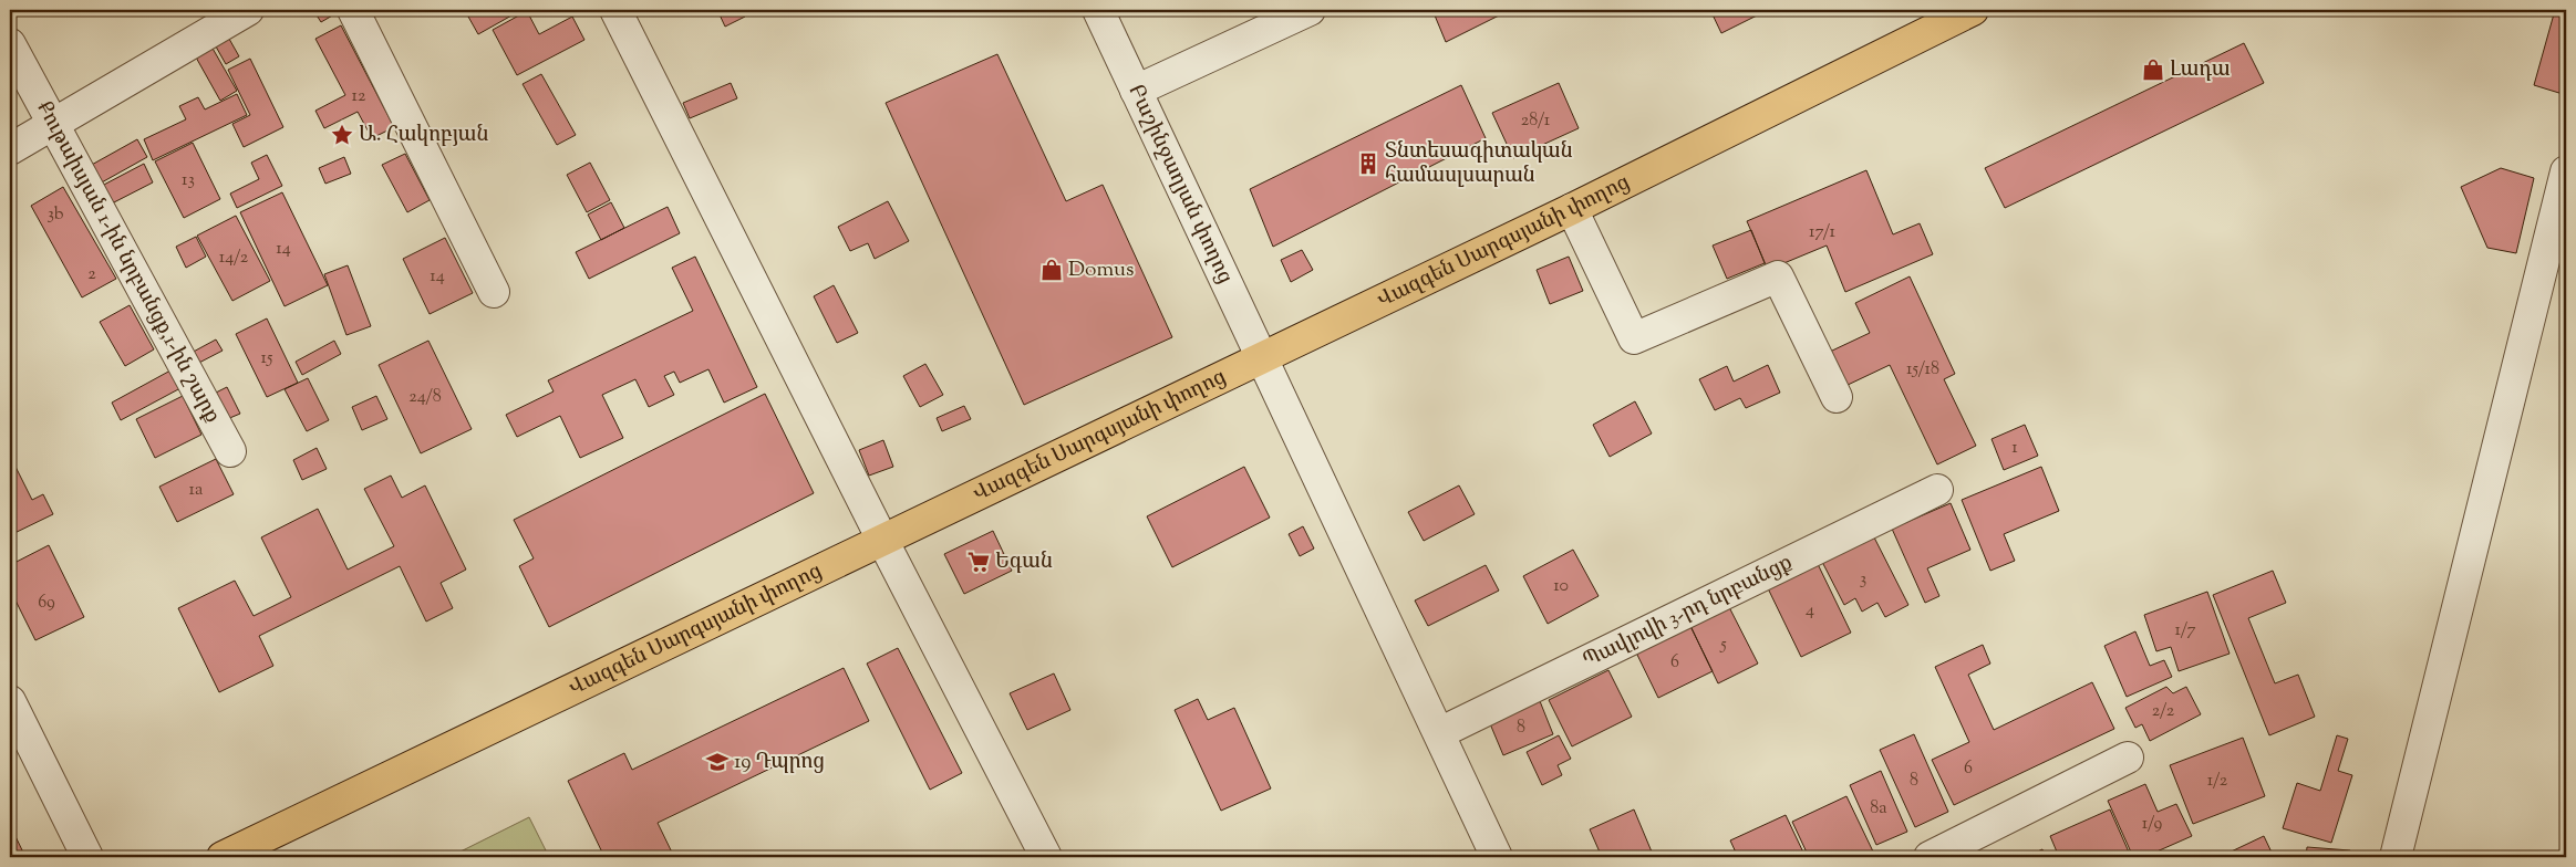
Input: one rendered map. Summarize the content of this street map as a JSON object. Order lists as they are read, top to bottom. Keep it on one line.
{"streets":{"highway":["Վազգեն Սարգսյանի փողոց"],"street":["Բաշինջաղյան փողոց","Քութաիսյան 1-ին նրբանցք,1-ին շարք","Պավլովի 3-րդ նրբանցք"]},"crossings":[["Բաշինջաղյան փողոց","Վազգեն Սարգսյանի փողոց"],["Բաշինջաղյան փողոց","Պավլովի 3-րդ նրբանցք"]],"places":{"shop":["Լադա","Domus"],"place":["Ա. Հակոբյան"],"building":["Տնտեսագիտական համասլսարան"],"supermarket":["Եգան"],"school or university":["19 Դպրոց"]},"house_numbers":["12","28/1","13","3b","17/1","14","14/2","2","14","15","15/18","24/8","1","1a","3","10","69","4","1/7","5","6","2/2","8","6","8","1/2","8a","1/9"]}
